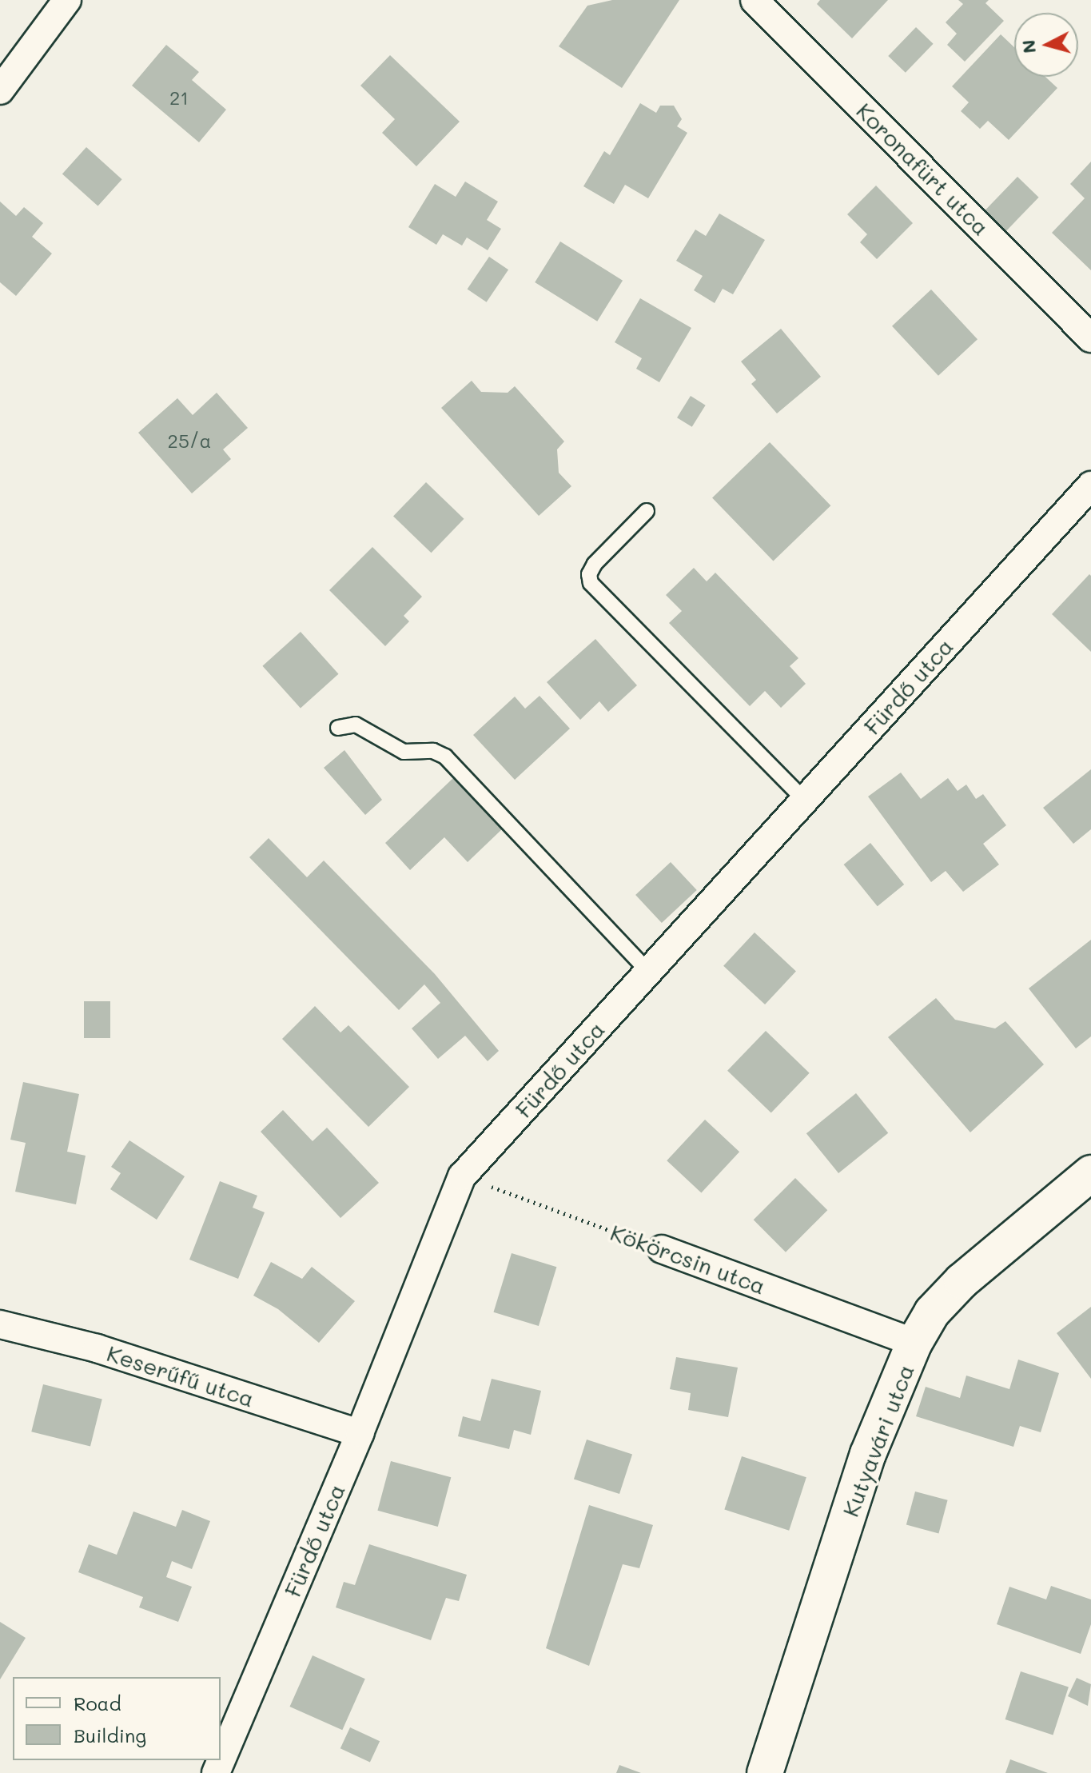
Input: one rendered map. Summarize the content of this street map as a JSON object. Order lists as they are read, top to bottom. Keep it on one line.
{"streets":{"street":["Koronafürt utca","Fürdő utca","Kökörcsin utca","Keserűfű utca","Kutyavári utca"]},"crossings":[["Fürdő utca","Kökörcsin utca"],["Fürdő utca","Keserűfű utca"],["Kökörcsin utca","Kutyavári utca"]],"house_numbers":["21","25/a"],"legend":["Road","Building"],"north":"left"}
